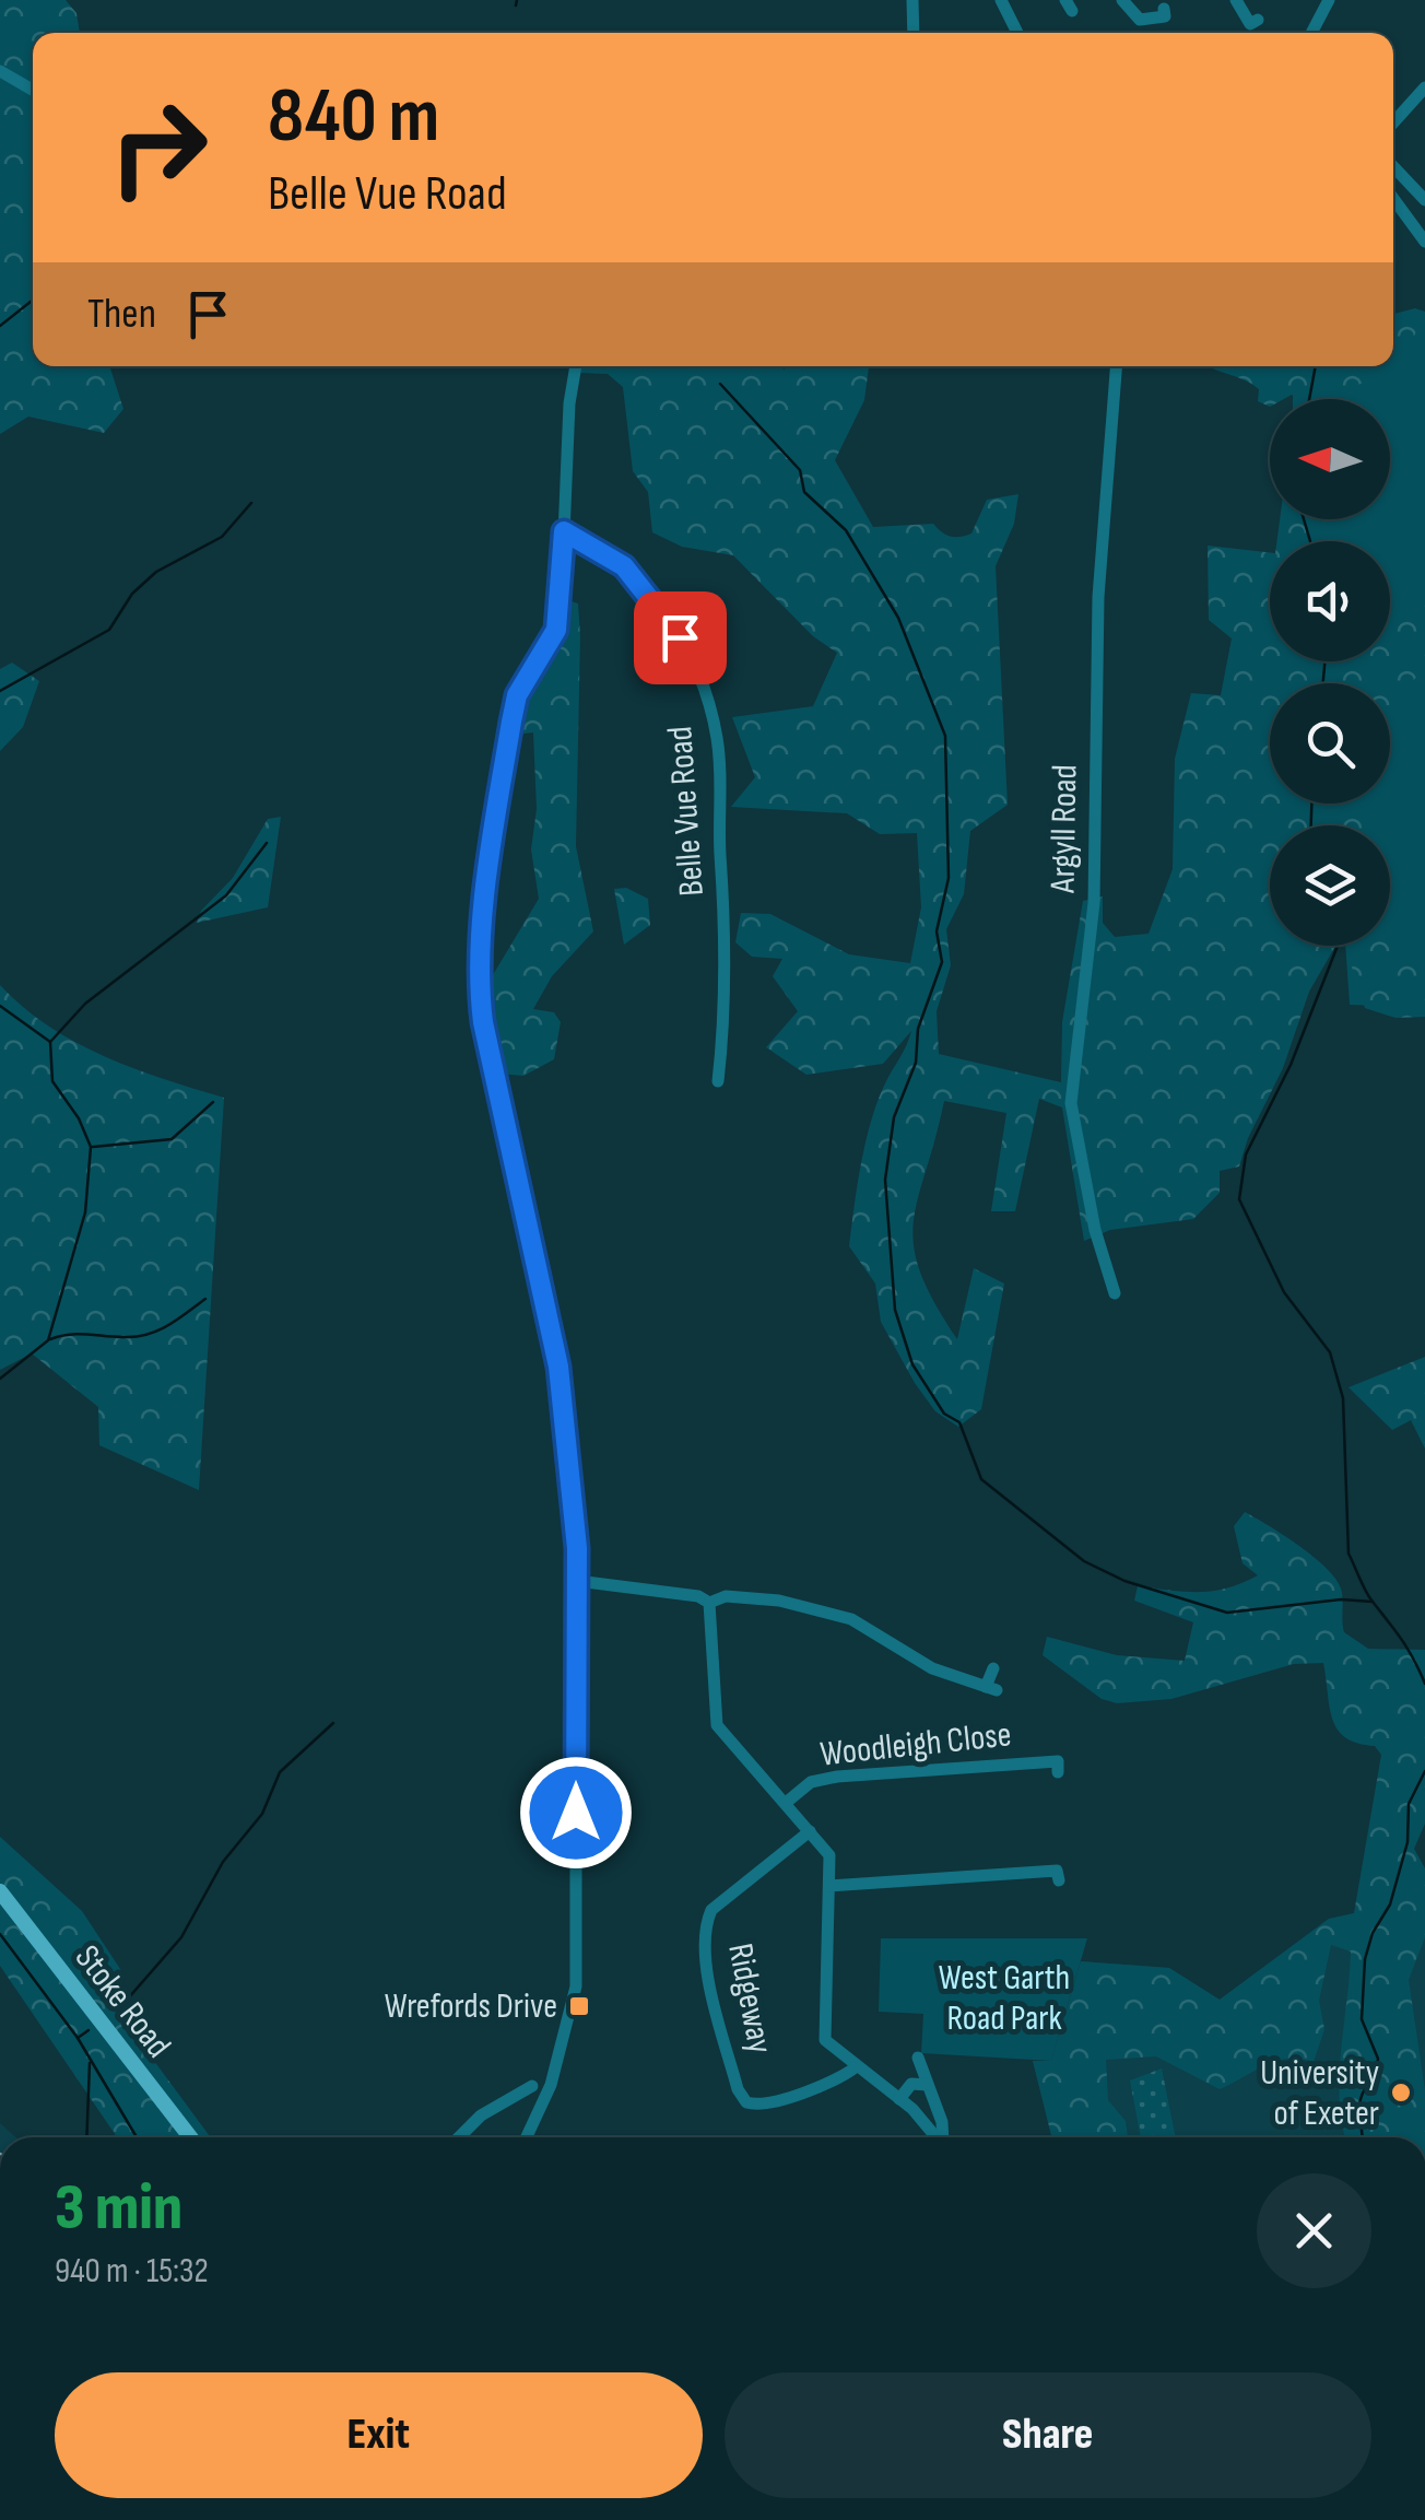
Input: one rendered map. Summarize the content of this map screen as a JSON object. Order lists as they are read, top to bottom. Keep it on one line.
{"streets":{"main road":["Stoke Road"],"street":["Belle Vue Road","Argyll Road","Woodleigh Close","Ridgeway"]},"parks":["West Garth Road Park"],"places":{"transit":["Wrefords Drive"],"other":["University of Exeter"]},"north":"left","page":{"turn":["840 m","Belle Vue Road"],"then":"Then","heading":["3 min","940 m · 15:32"],"buttons":["Exit","Share"]}}
